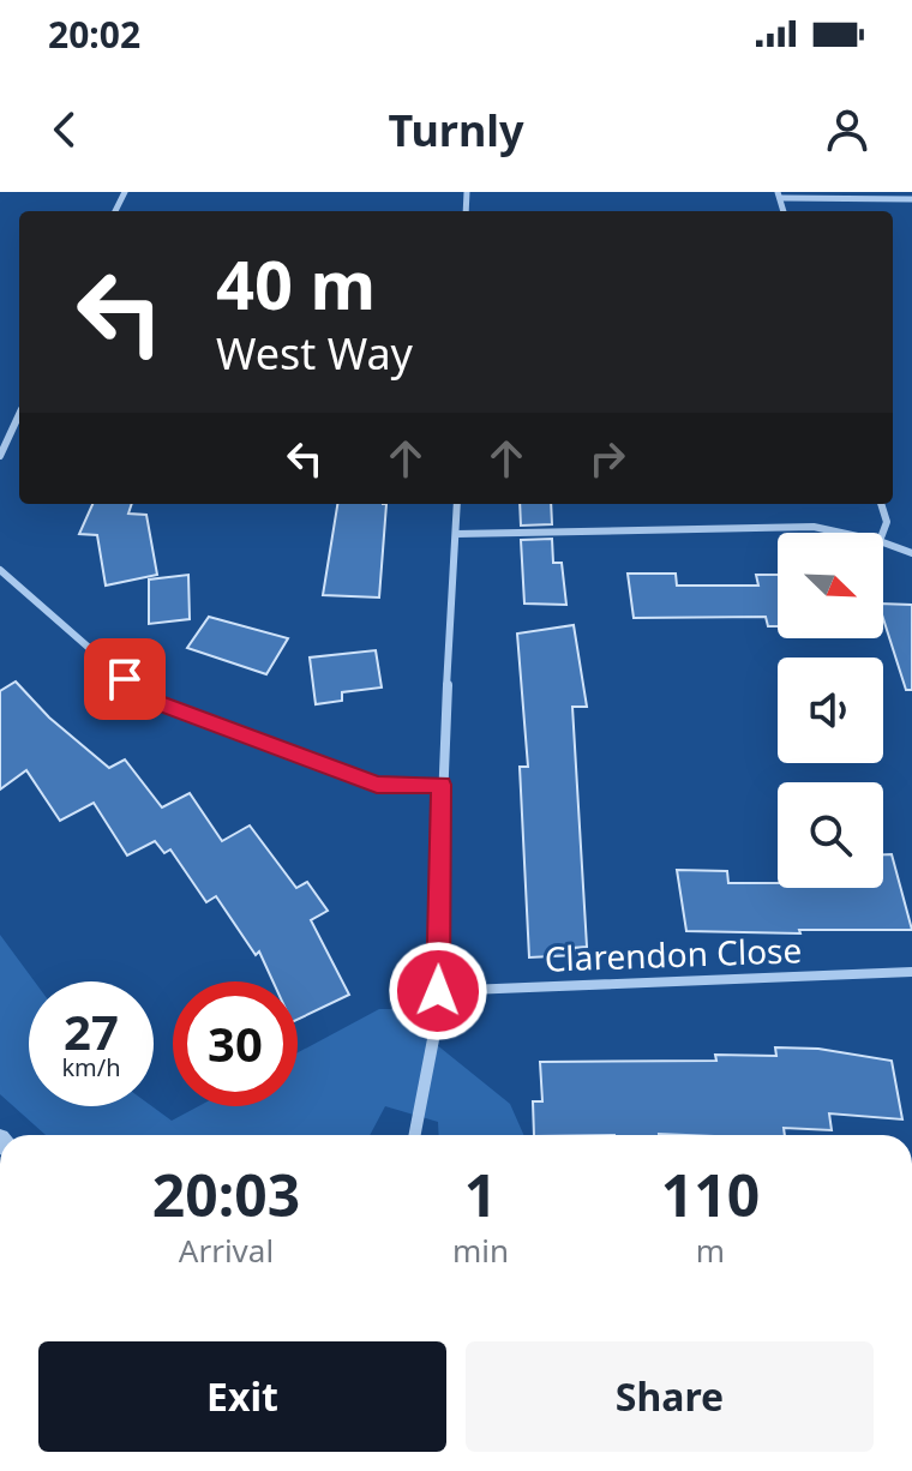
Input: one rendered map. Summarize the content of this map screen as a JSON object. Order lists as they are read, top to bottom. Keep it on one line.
{"streets":{"street":["Clarendon Close"]},"north":"bottom right","page":{"status":"20:02","header":"Turnly","turn":["40 m","West Way"],"speed":"27 km/h","limit":"30","eta":["20:03","Arrival","1","min","110","m"],"buttons":["Exit","Share"]}}
